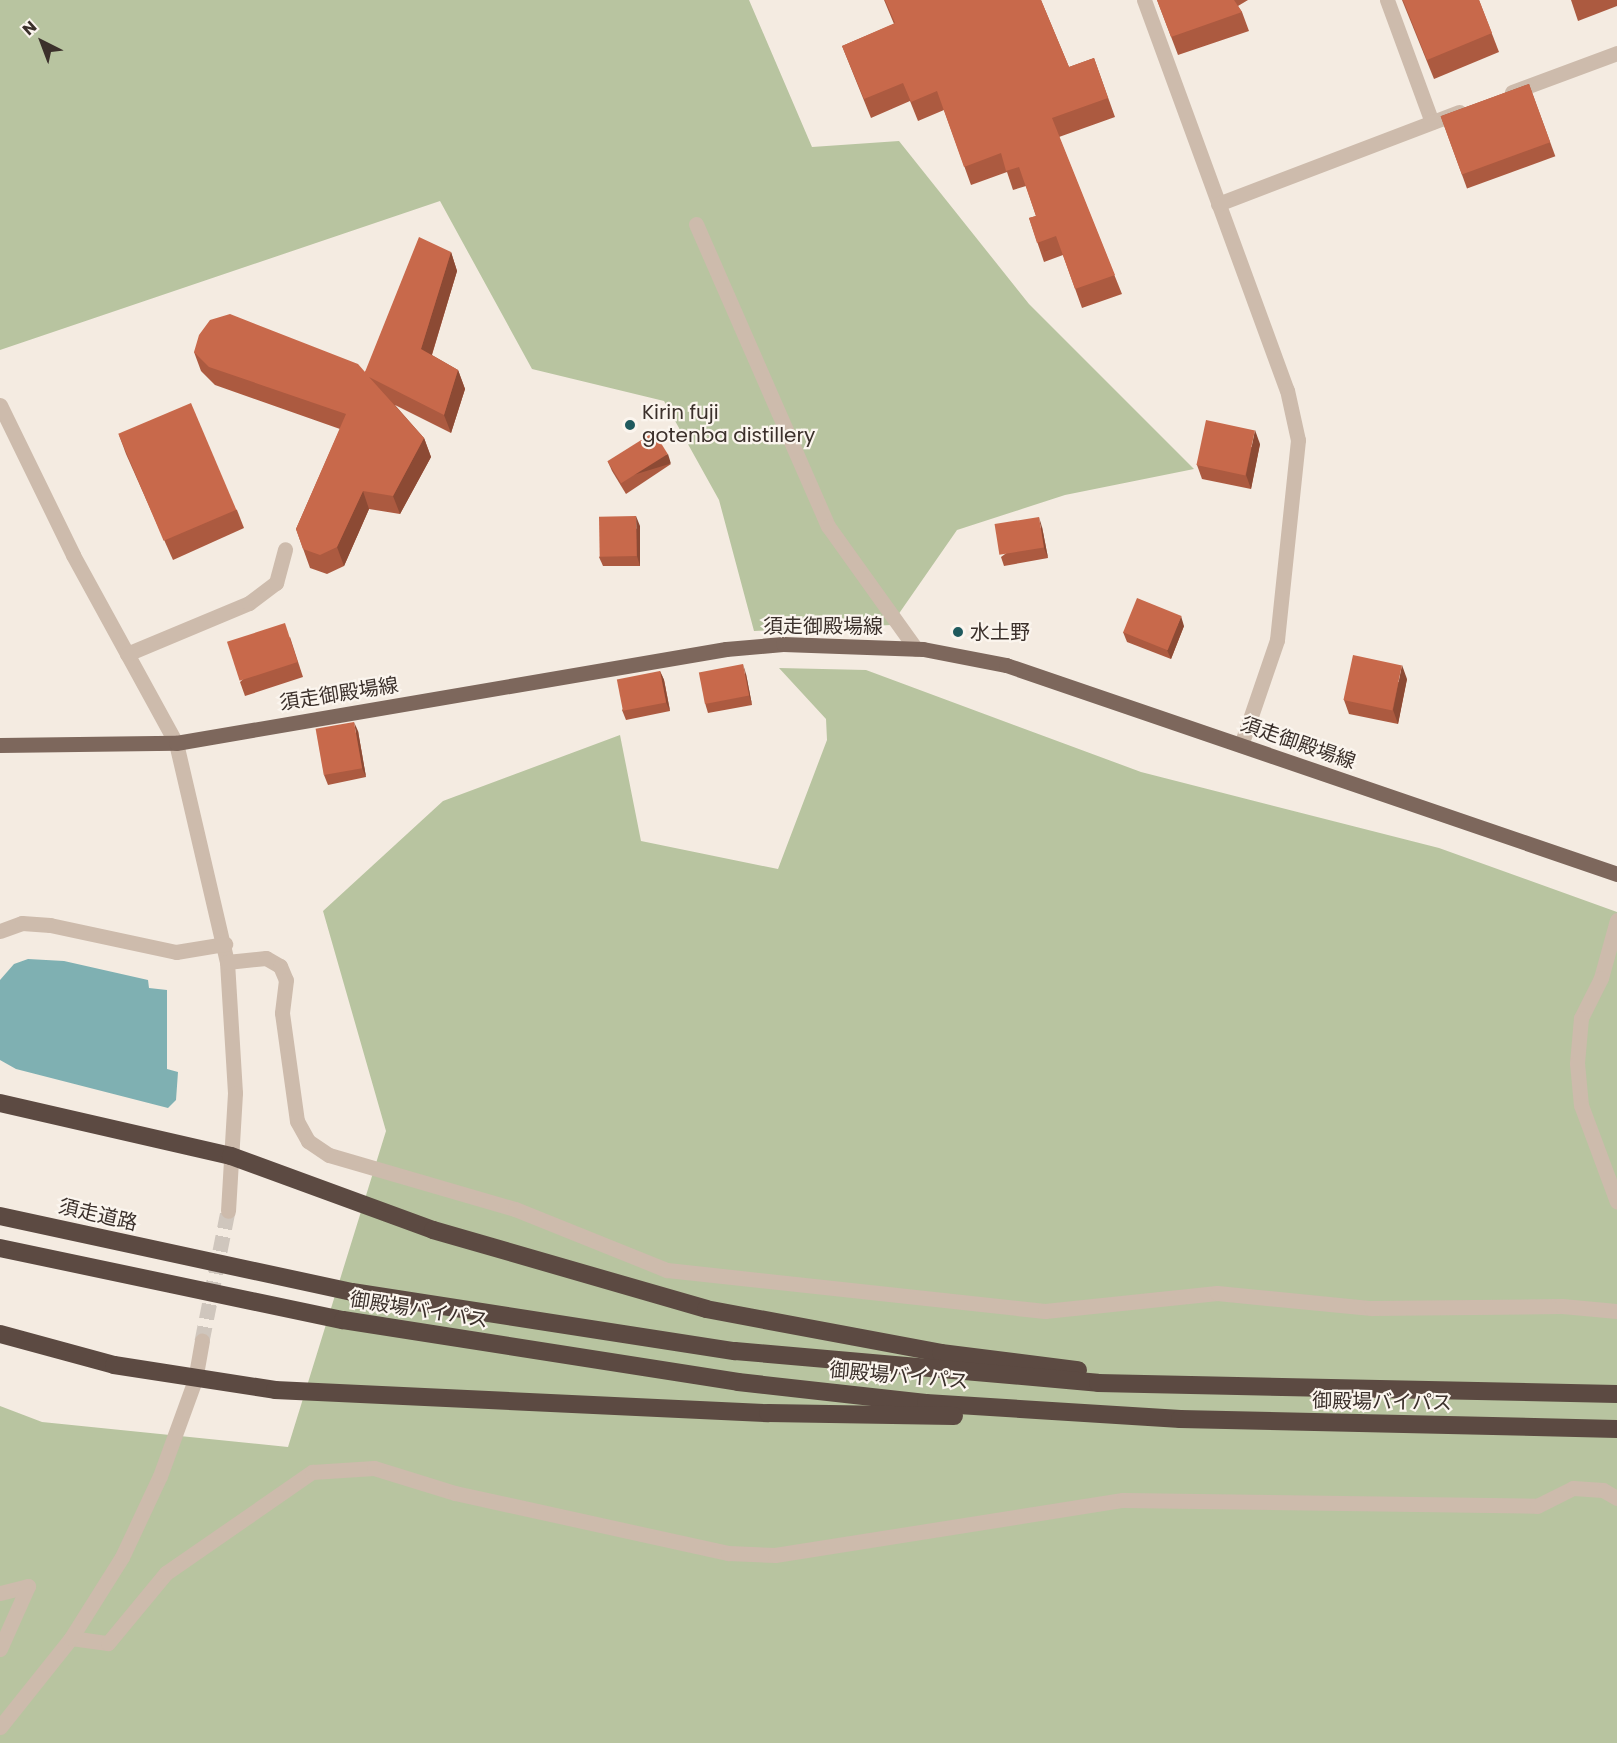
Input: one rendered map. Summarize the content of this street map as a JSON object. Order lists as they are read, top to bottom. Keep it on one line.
{"streets":{"highway":["須走道路","御殿場バイパス"],"main road":["須走御殿場線"]},"crossings":[["須走道路","御殿場バイパス"]],"places":["Kirin fuji gotenba distillery","水土野"],"north":"top left"}
